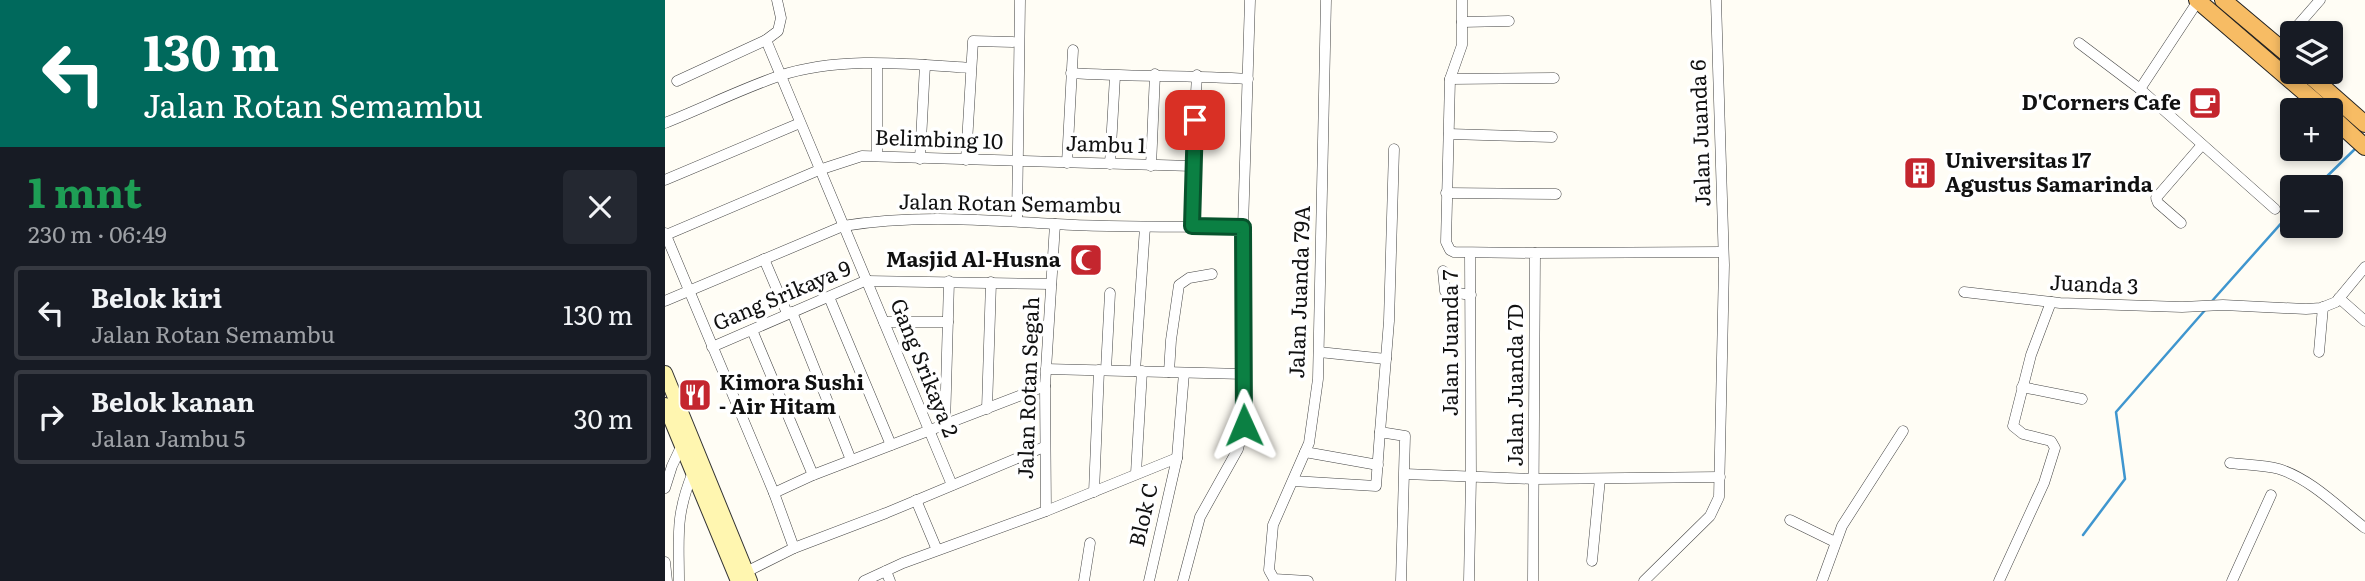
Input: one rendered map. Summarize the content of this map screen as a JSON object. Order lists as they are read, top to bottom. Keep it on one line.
{"streets":{"street":["Jalan Juanda 6","Belimbing 10","Jambu 1","Jalan Rotan Semambu","Juanda 3","Jalan Juanda 79A","Gang Srikaya 9","Jalan Juanda 7","Gang Srikaya 2","Jalan Juanda 7D","Jalan Rotan Segah","Blok C"]},"crossings":[["Belimbing 10","Jambu 1"],["Belimbing 10","Gang Srikaya 2"],["Jalan Rotan Semambu","Gang Srikaya 2"],["Jalan Rotan Semambu","Jalan Rotan Segah"],["Gang Srikaya 9","Gang Srikaya 2"]],"places":{"cafe":["D'Corners Cafe"],"building":["Universitas 17 Agustus Samarinda"],"mosque":["Masjid Al-Husna"],"restaurant":["Kimora Sushi - Air Hitam"]},"page":{"turn":["130 m","Jalan Rotan Semambu"],"map_buttons":["+","−"],"heading":["1 mnt","230 m · 06:49"],"list":[{"name":"Belok kiri","note":"Jalan Rotan Semambu","value":"130 m"},{"name":"Belok kanan","note":"Jalan Jambu 5","value":"30 m"}]}}
